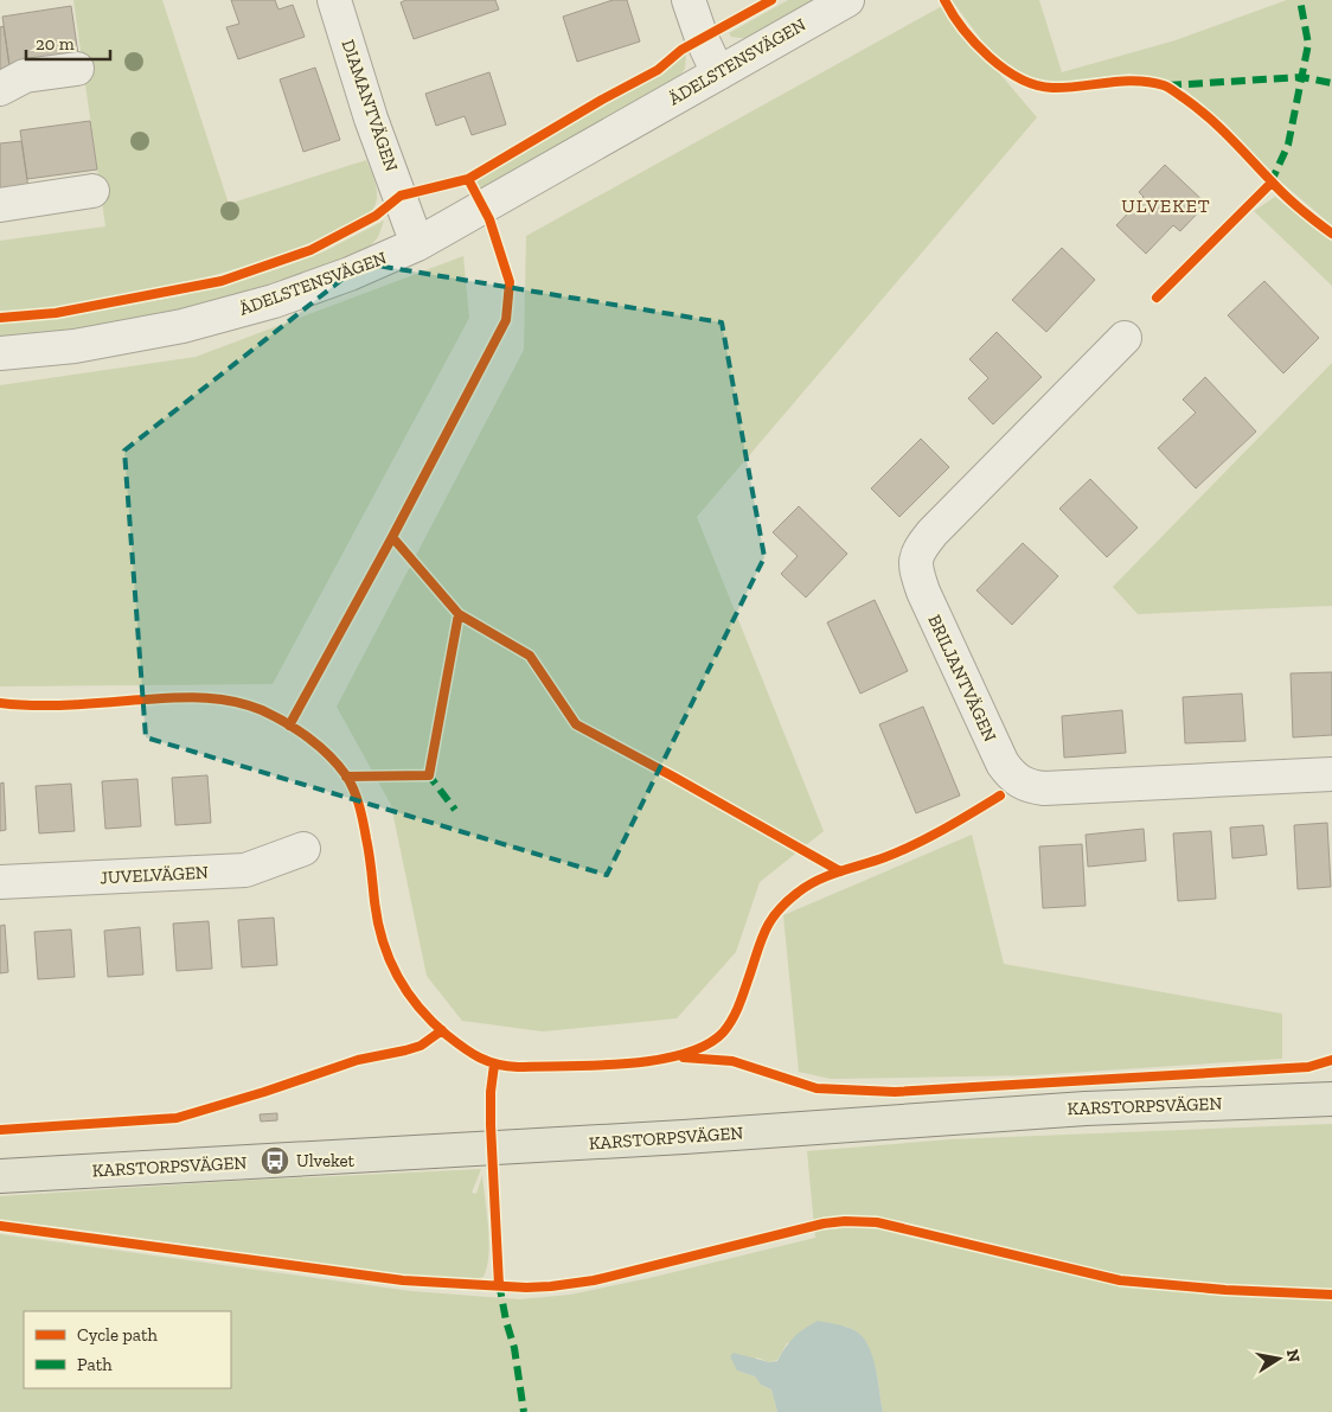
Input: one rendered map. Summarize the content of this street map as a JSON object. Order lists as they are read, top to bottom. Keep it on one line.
{"streets":{"main road":["KARSTORPSVÄGEN"],"street":["ÄDELSTENSVÄGEN","DIAMANTVÄGEN","BRILJANTVÄGEN","JUVELVÄGEN"]},"crossings":[["ÄDELSTENSVÄGEN","DIAMANTVÄGEN"]],"districts":["ULVEKET"],"places":{"bus stop":["Ulveket"]},"legend":["Cycle path","Path"],"scale_bar":"20 m","north":"right"}
